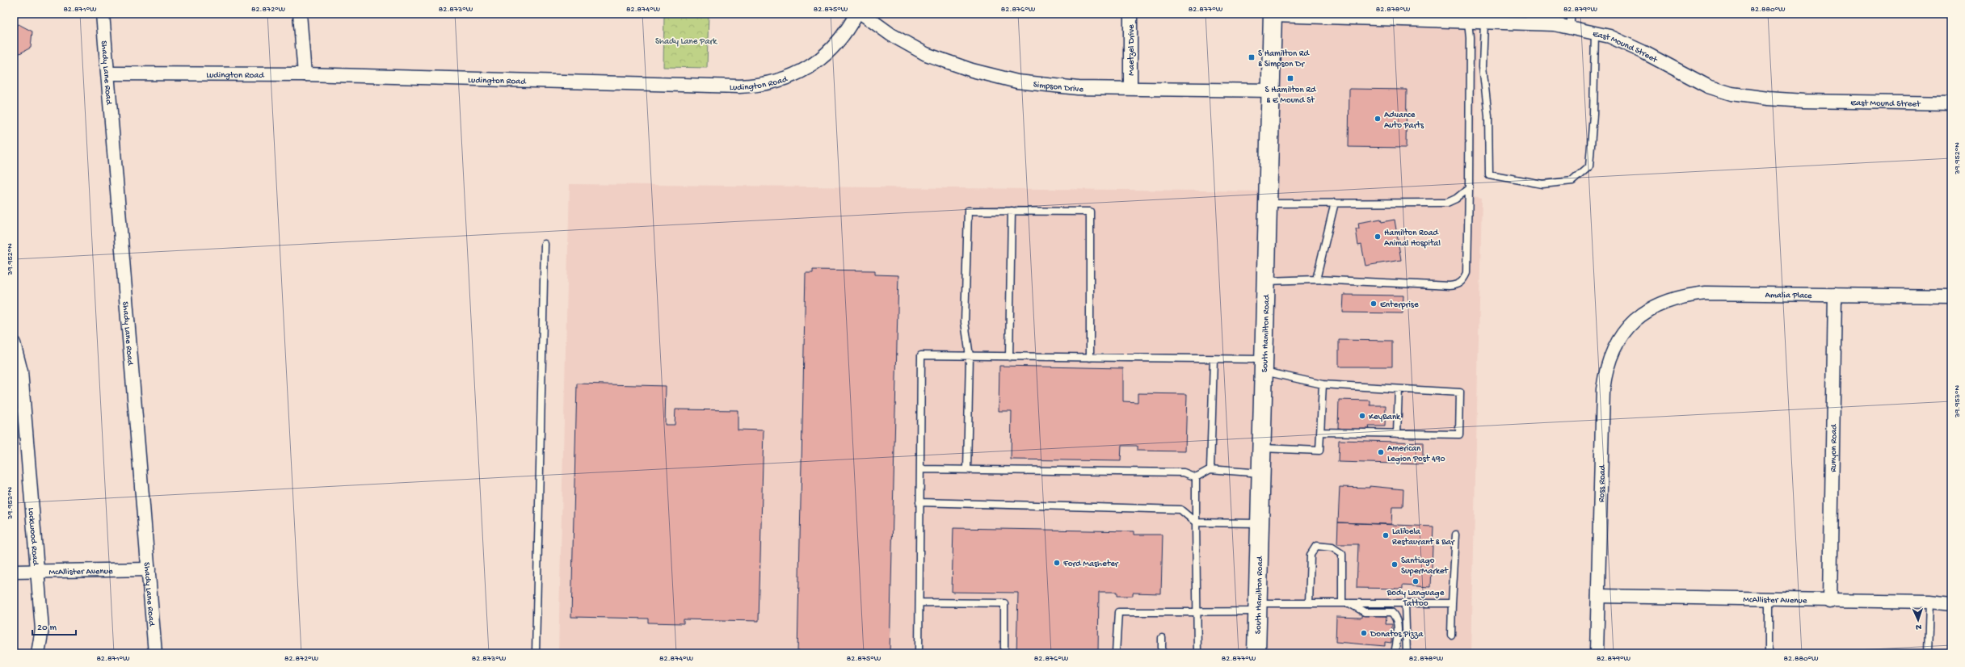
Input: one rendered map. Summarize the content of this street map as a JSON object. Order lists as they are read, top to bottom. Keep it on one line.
{"streets":{"main road":["South Hamilton Road"],"street":["East Mound Street","Maetzel Drive","Shady Lane Road","Ludington Road","Simpson Drive","Amalia Place","Runyon Road","Ross Road","Lockwood Road","McAllister Avenue"]},"crossings":[["East Mound Street","South Hamilton Road"],["Maetzel Drive","Simpson Drive"],["Shady Lane Road","Ludington Road"],["Shady Lane Road","McAllister Avenue"],["Simpson Drive","South Hamilton Road"],["Amalia Place","Runyon Road"],["Amalia Place","Ross Road"],["Runyon Road","McAllister Avenue"],["Ross Road","McAllister Avenue"],["Lockwood Road","McAllister Avenue"]],"parks":["Shady Lane Park"],"places":{"transit":["S Hamilton Rd & Simpson Dr","S Hamilton Rd & E Mound St"],"other":["Advance Auto Parts","Hamilton Road Animal Hospital","Enterprise","KeyBank","American Legion Post 490","Lalibela Restaurant & Bar","Ford Masheter","Santiago SuperMarket","Body Language Tattoo","Donatos Pizza"]},"scale_bar":"20 m","north":"bottom","coordinates":["82.871°W","82.872°W","82.873°W","82.874°W","82.875°W","82.876°W","82.877°W","82.878°W","82.879°W","82.880°W","39.952°N","39.953°N"]}
